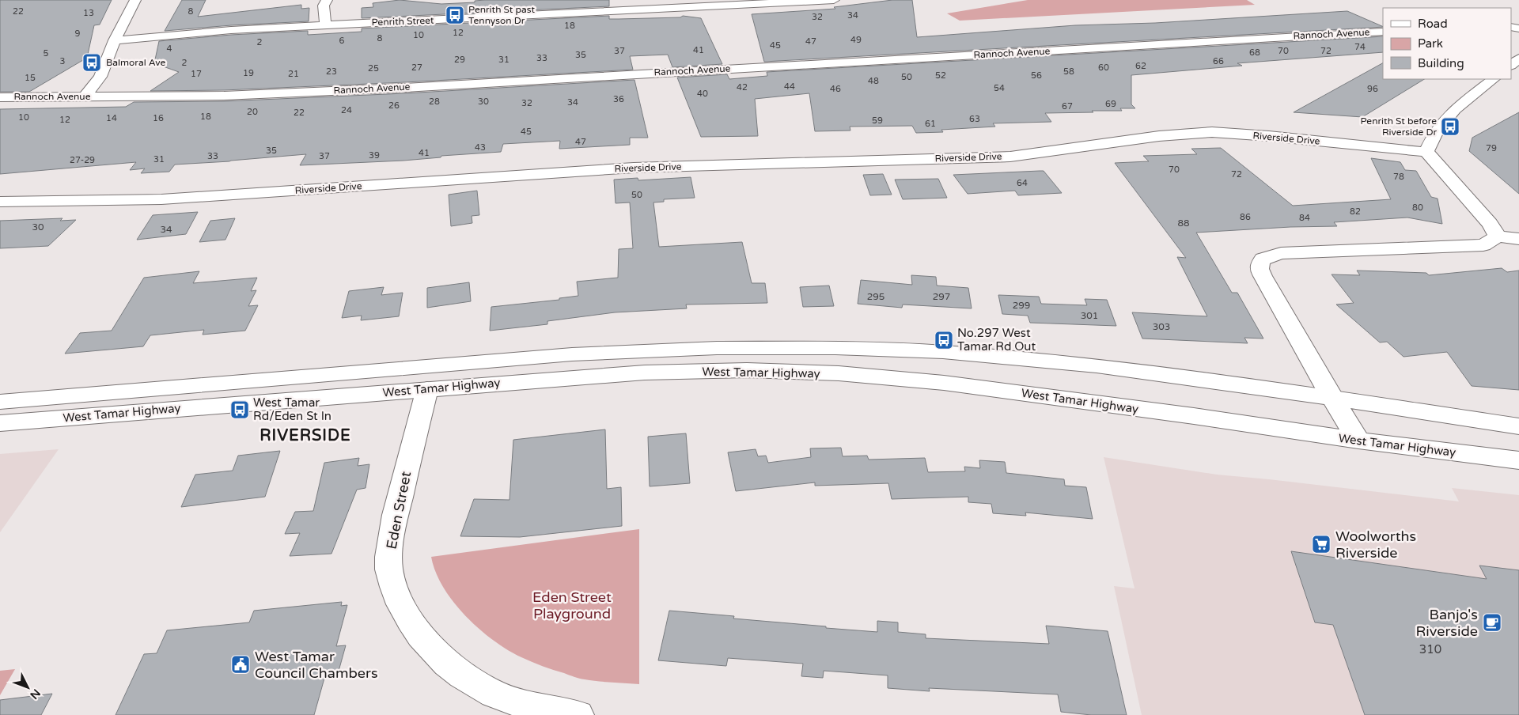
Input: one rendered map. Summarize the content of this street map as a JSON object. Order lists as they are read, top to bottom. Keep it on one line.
{"streets":{"main road":["Penrith Street","Rannoch Avenue","Riverside Drive","West Tamar Highway","Eden Street"]},"crossings":[["West Tamar Highway","Eden Street"]],"districts":["RIVERSIDE"],"parks":["Eden Street Playground"],"places":{"bus stop":["Penrith St past Tennyson Dr","Balmoral Ave","Penrith St before Riverside Dr","No.297 West Tamar Rd Out","West Tamar Rd/Eden St In"],"supermarket":["Woolworths Riverside"],"cafe":["Banjo's Riverside"],"public building":["West Tamar Council Chambers"]},"house_numbers":["22","8","13","34","32","18","12","9","10","8","49","6","47","2","45","74","4","41","37","70","72","68","5","35","33","29","31","3","66","2","62","27","60","25","23","58","19","17","21","52","56","50","15","48","44","42","54","46","96","40","36","28","30","34","32","69","26","67","24","20","22","18","10","14","16","63","12","59","61","45","47","43","79","35","41","39","33","37","31","27-29","70","72","78","64","50","80","82","86","84","88","30","34","295","297","299","301","303","310"],"legend":["Road","Park","Building"],"north":"bottom right"}
